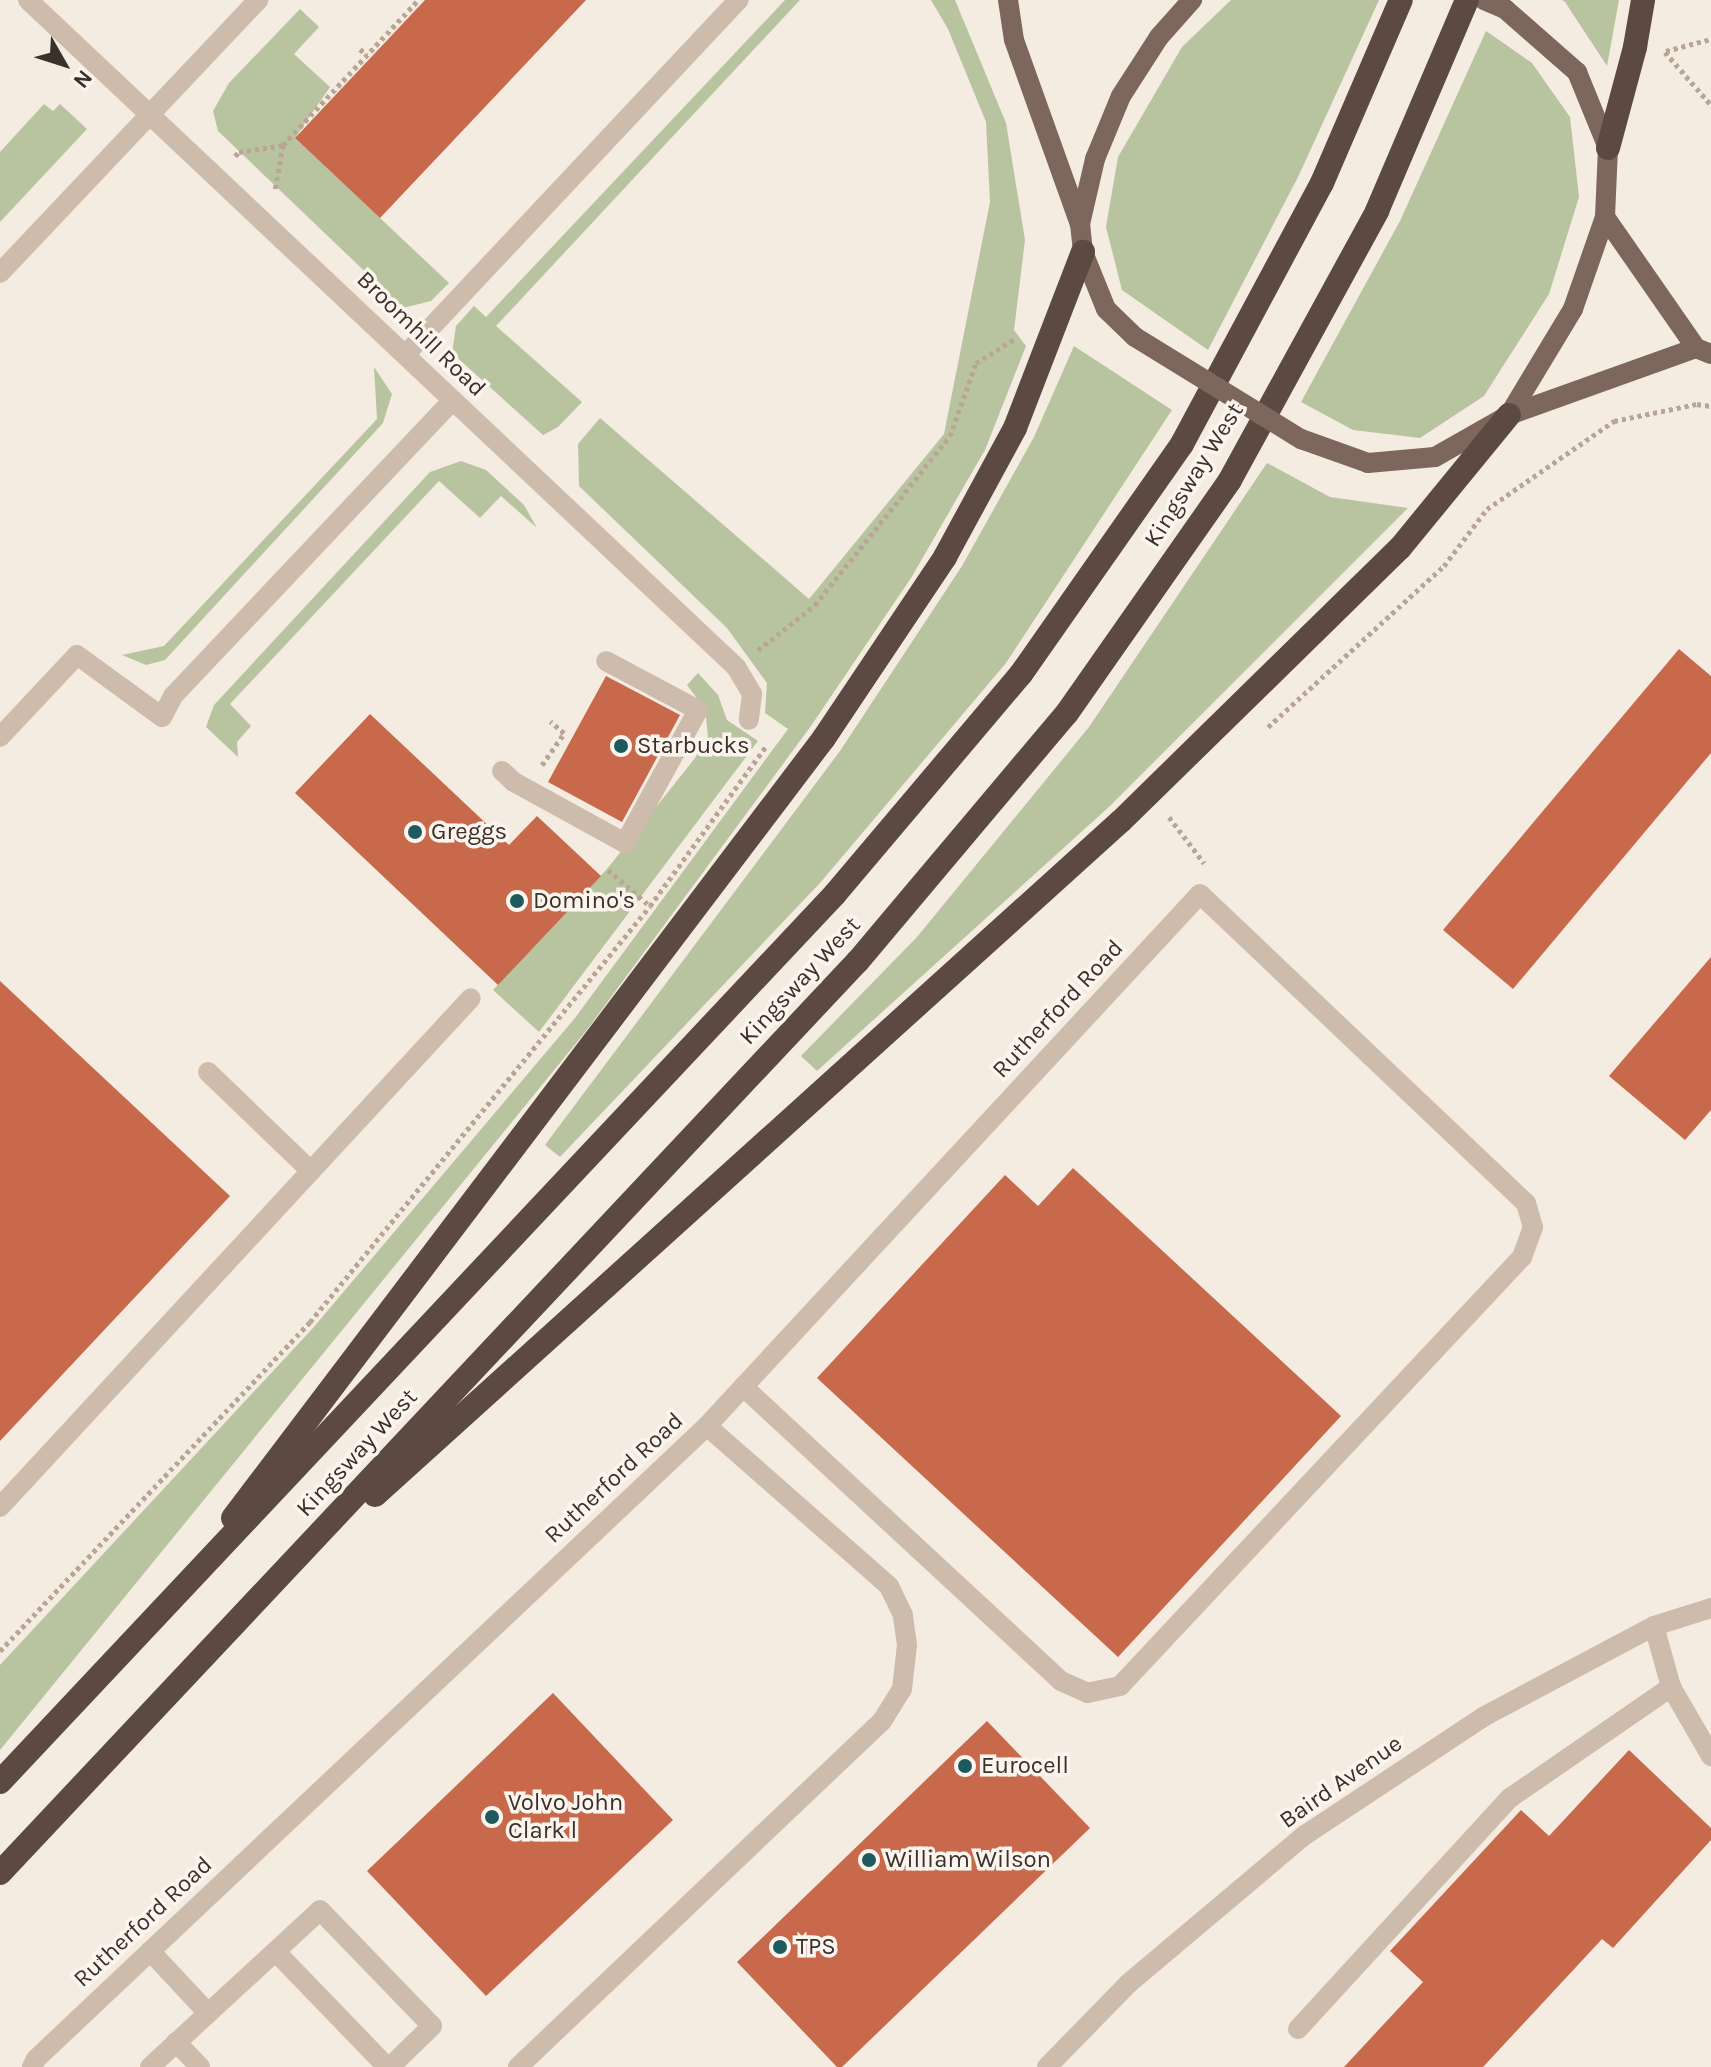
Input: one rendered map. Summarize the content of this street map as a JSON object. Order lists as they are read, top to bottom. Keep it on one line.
{"streets":{"highway":["Kingsway West"],"street":["Broomhill Road","Rutherford Road","Baird Avenue"]},"places":["Starbucks","Greggs","Domino's","Eurocell","Volvo John Clark l","William Wilson","TPS"],"north":"bottom right"}
